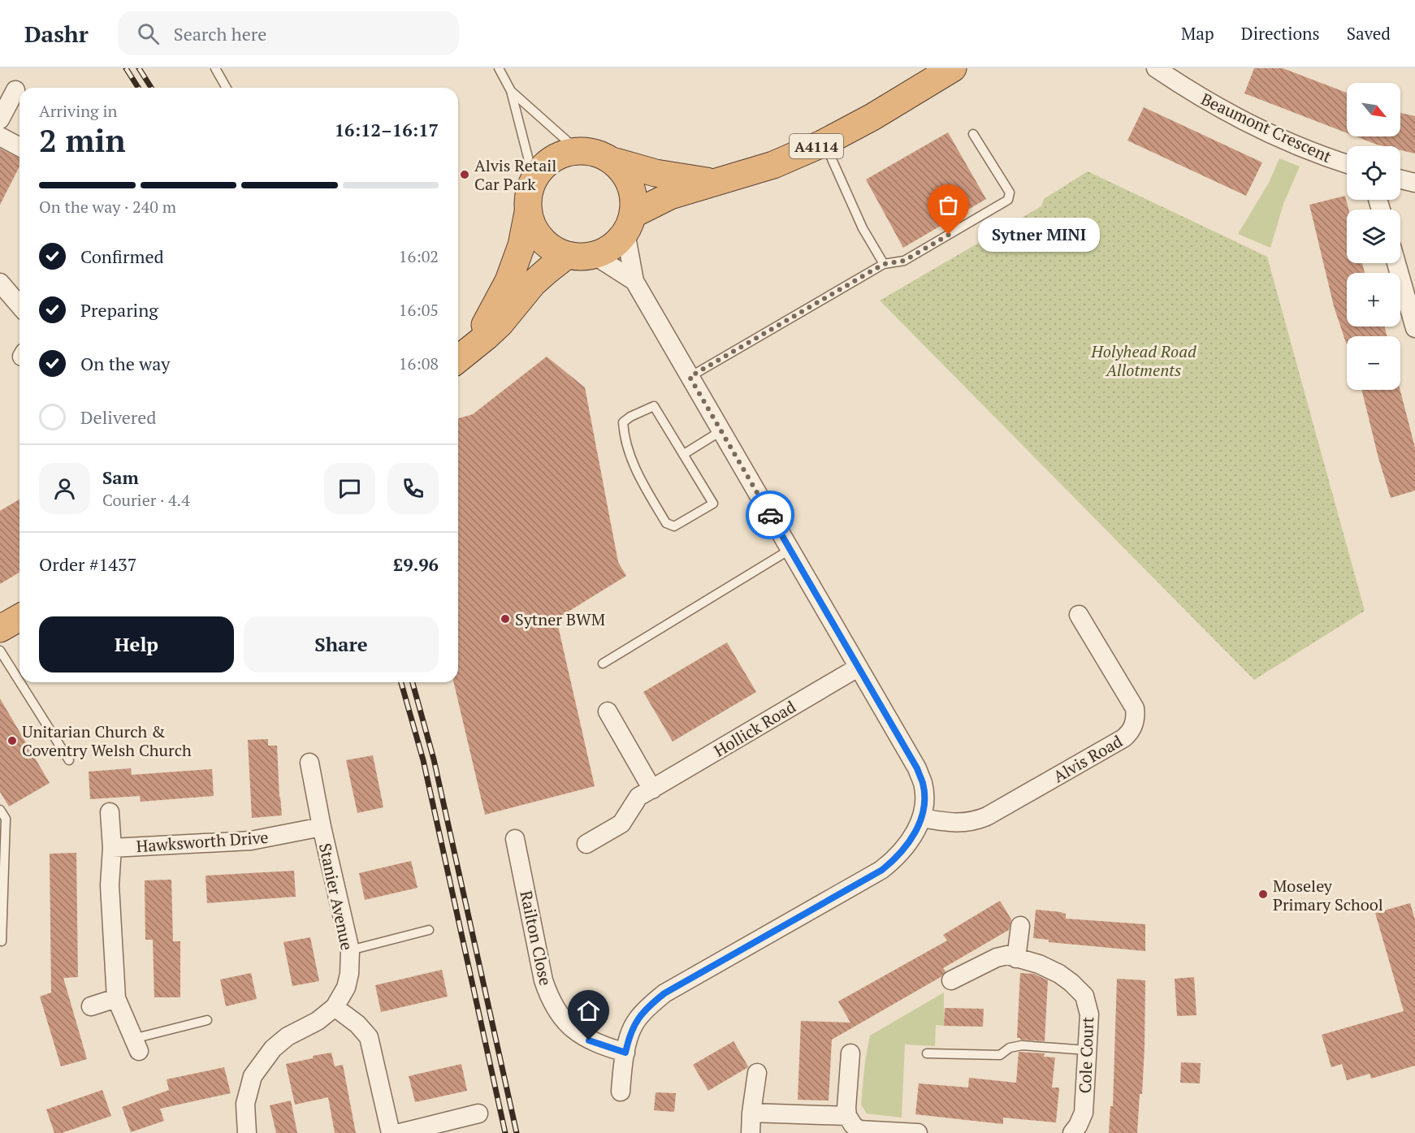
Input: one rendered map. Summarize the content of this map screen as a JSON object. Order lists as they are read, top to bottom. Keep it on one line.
{"streets":{"highway":["A4114"],"street":["Beaumont Crescent","Hollick Road","Alvis Road","Hawksworth Drive","Stanier Avenue","Railton Close","Cole Court"]},"crossings":[["Hawksworth Drive","Stanier Avenue"]],"parks":["Holyhead Road Allotments"],"places":["Alvis Retail Car Park","Sytner MINI","Sytner BWM","Unitarian Church & Coventry Welsh Church","Moseley Primary School"],"north":"bottom right","page":{"header":"Dashr","search":"Search here","nav":["Map","Directions","Saved"],"map_buttons":["+","−"],"heading":["2 min","Arriving in","16:12–16:17"],"panel":["Sam","Courier · 4.4","Order #1437","£9.96"],"bar":"On the way · 240 m","bubble":"Sytner MINI","list":[["Confirmed","16:02"],["Preparing","16:05"],["On the way","16:08"],"Delivered"],"buttons":["Help","Share"]}}
